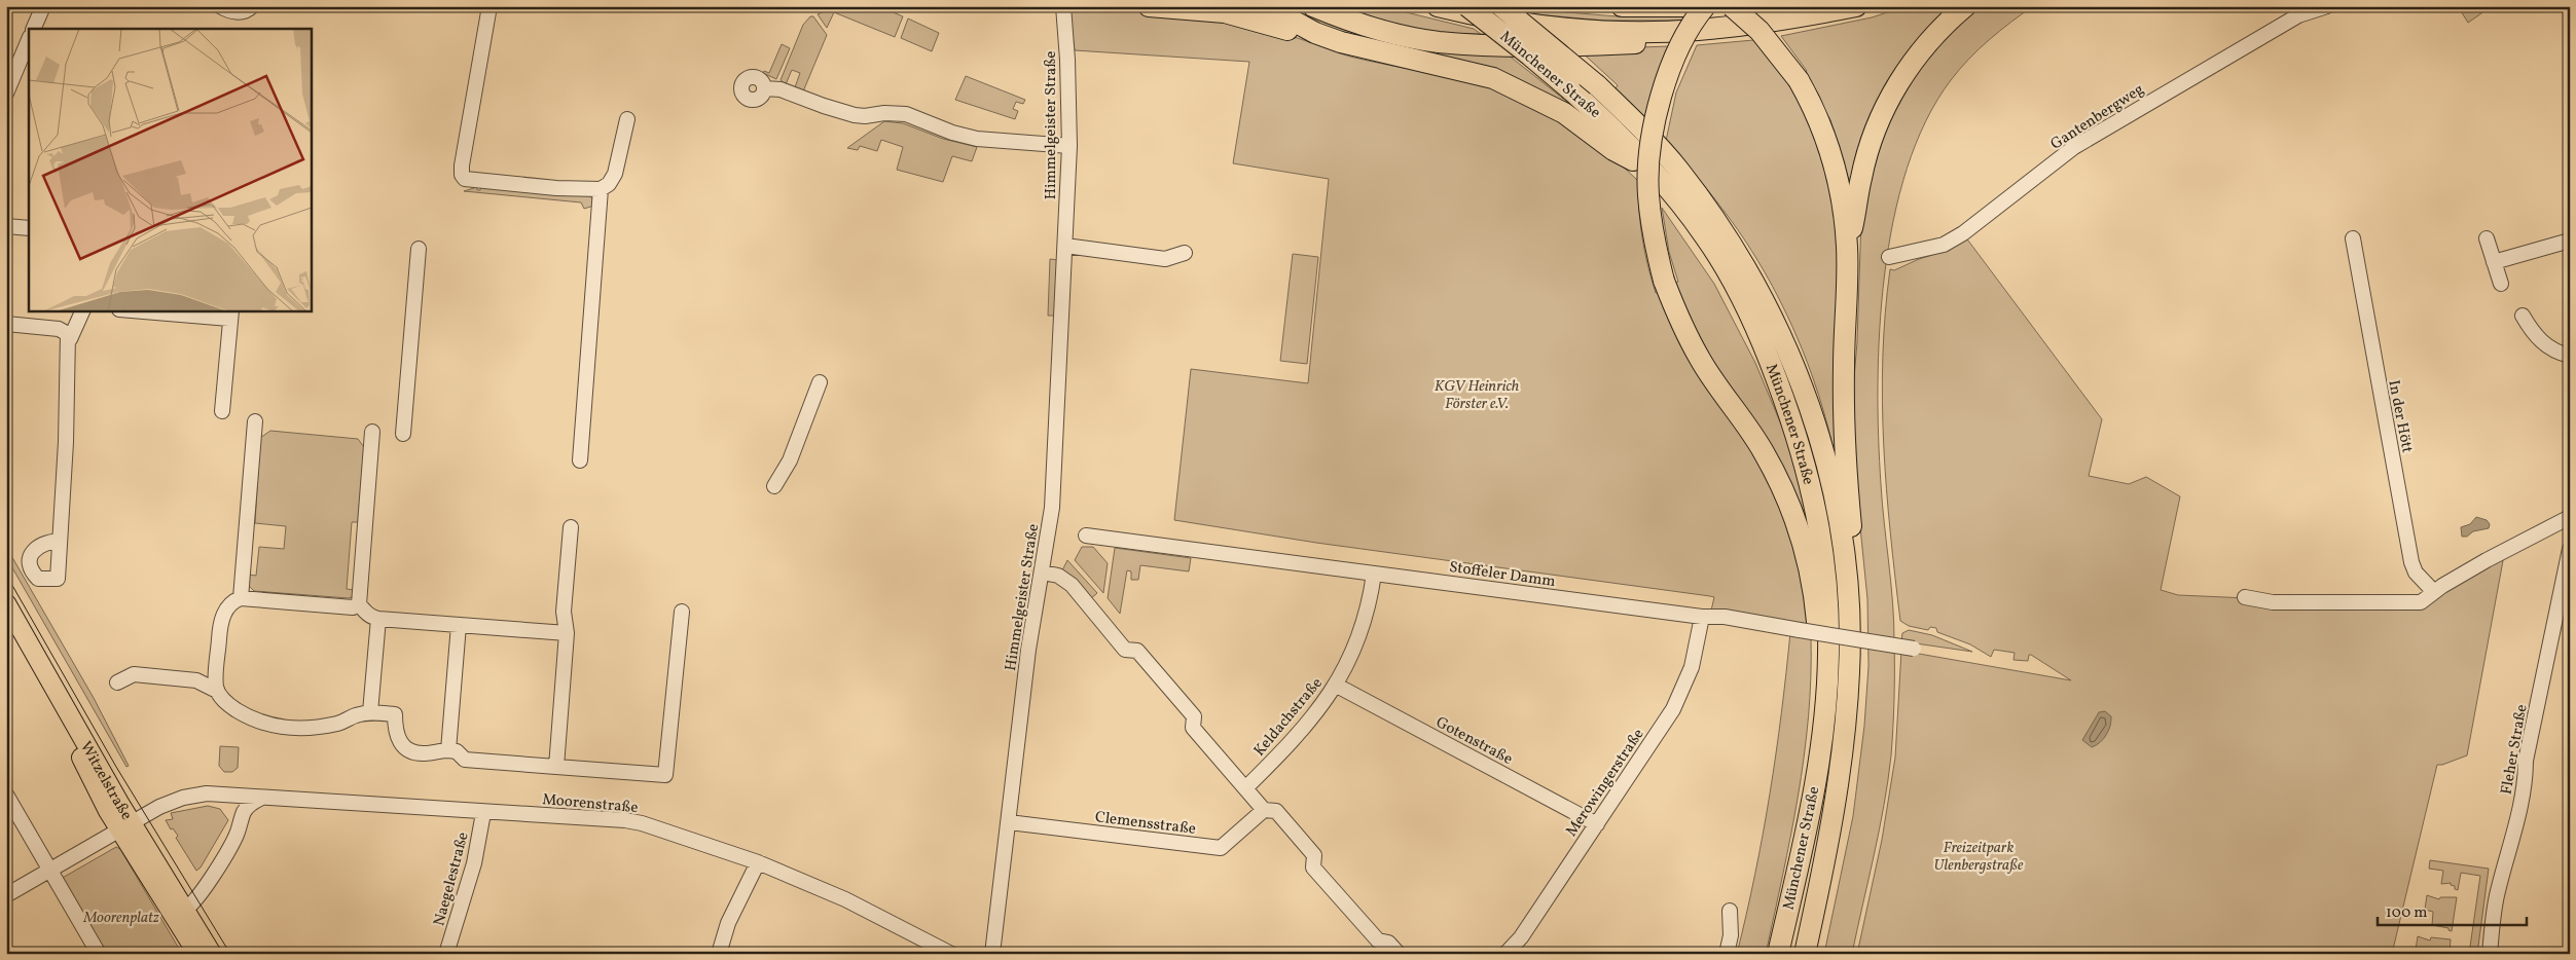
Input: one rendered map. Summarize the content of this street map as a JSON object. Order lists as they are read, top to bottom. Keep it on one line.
{"streets":{"highway":["Münchener Straße"],"main road":["Witzelstraße"],"street":["Gantenbergweg","Himmelgeister Straße","In der Hött","Stoffeler Damm","Keldachstraße","Gotenstraße","Fleher Straße","Merowingerstraße","Moorenstraße","Clemensstraße","Naegelestraße"]},"crossings":[["Himmelgeister Straße","Clemensstraße"],["Stoffeler Damm","Keldachstraße"],["Stoffeler Damm","Merowingerstraße"],["Keldachstraße","Gotenstraße"],["Gotenstraße","Merowingerstraße"],["Witzelstraße","Moorenstraße"],["Moorenstraße","Naegelestraße"]],"parks":["KGV Heinrich Förster e.V.","Freizeitpark Ulenbergstraße","Moorenplatz"],"scale_bar":"100 m"}
